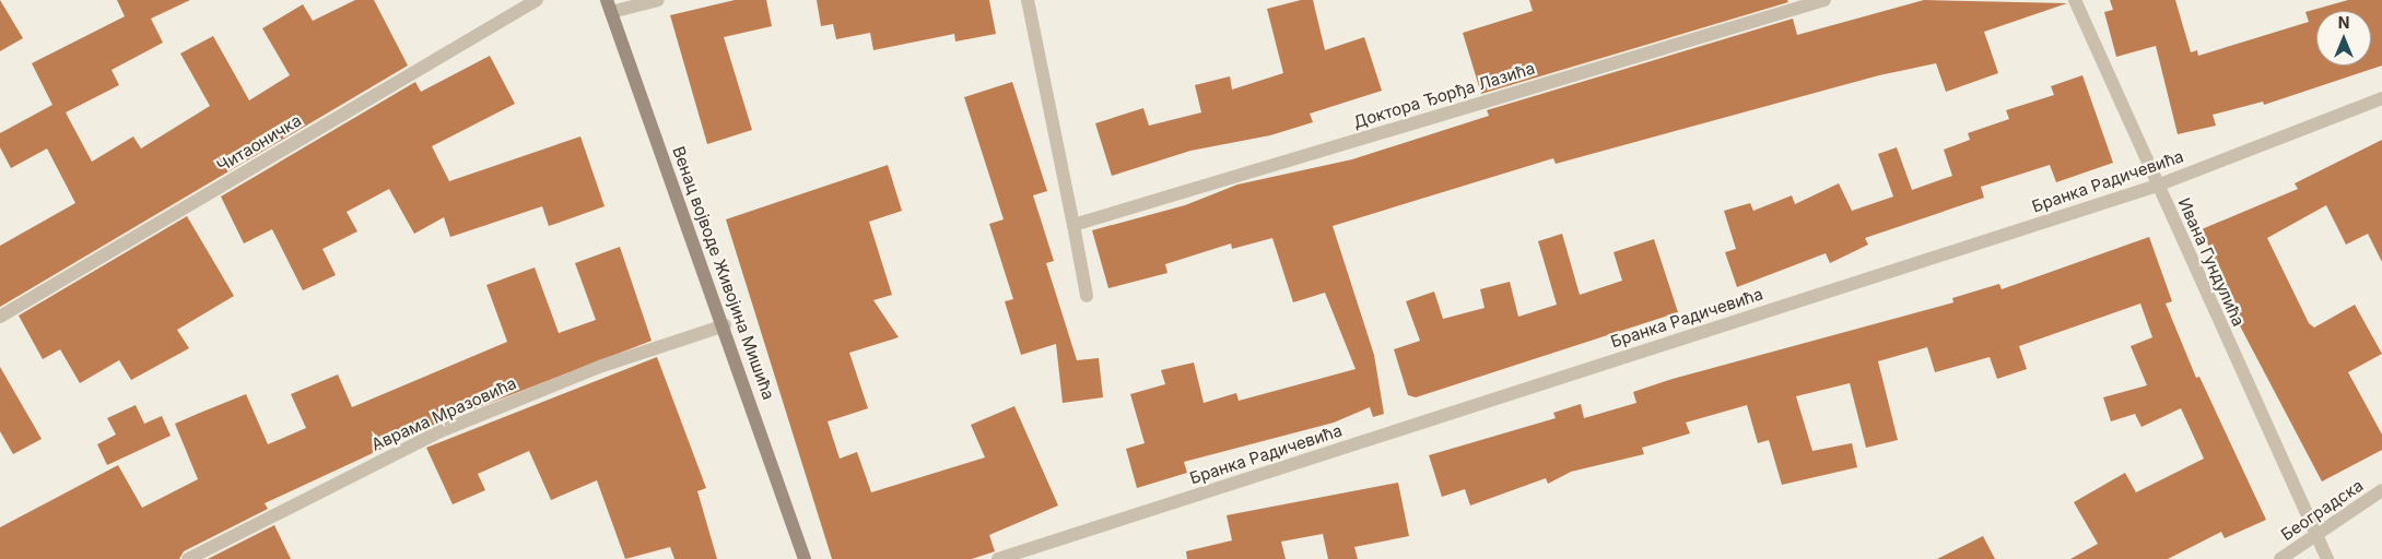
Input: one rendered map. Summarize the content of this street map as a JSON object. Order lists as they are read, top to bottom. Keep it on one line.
{"streets":{"main road":["Венац војводе Живојина Мишића"],"street":["Доктора Ђорђа Лазића","Читаоничка","Бранка Радичевића","Ивана Гундулића","Аврама Мразовића","Београдска"]},"crossings":[["Бранка Радичевића","Ивана Гундулића"],["Ивана Гундулића","Београдска"],["Венац војводе Живојина Мишића","Аврама Мразовића"]],"north":"top"}
